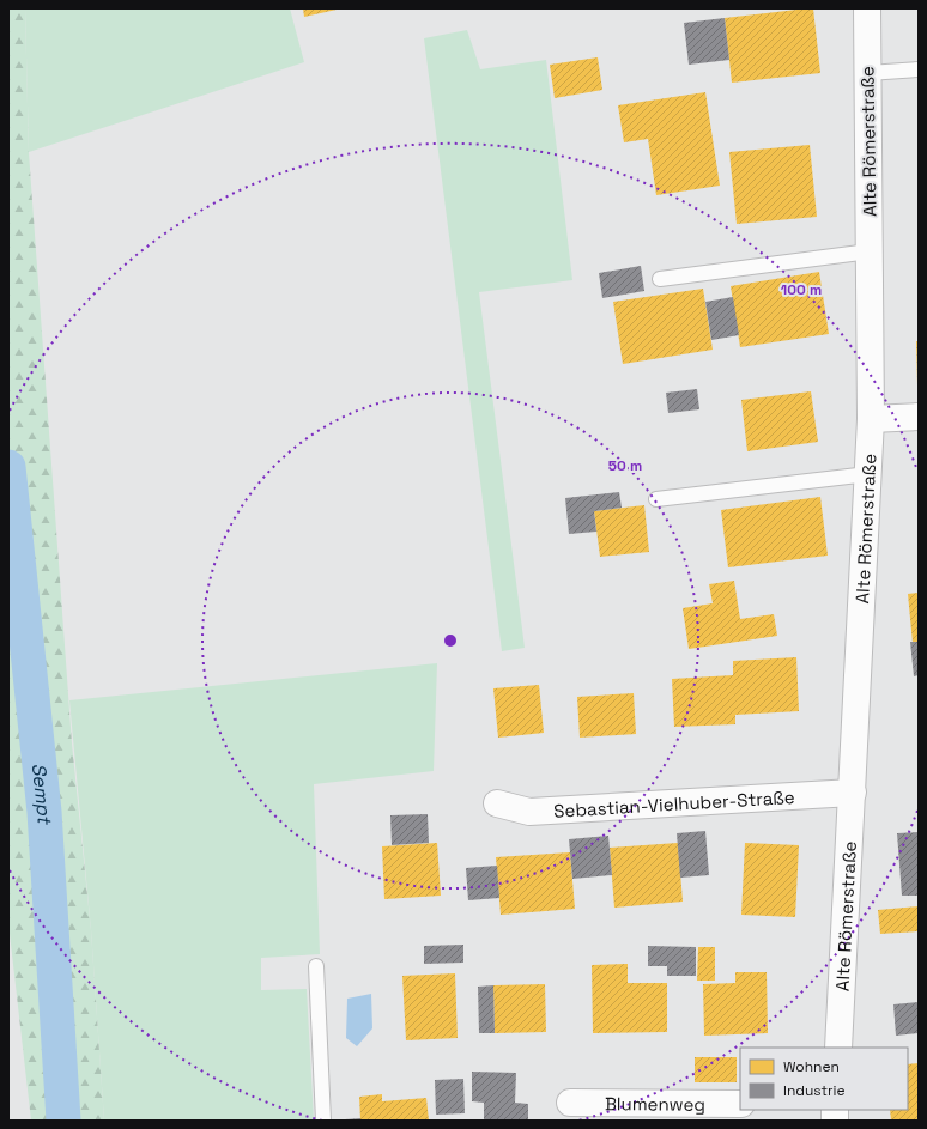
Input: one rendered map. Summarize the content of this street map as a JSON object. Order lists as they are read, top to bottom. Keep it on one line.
{"streets":{"main road":["Alte Römerstraße","Sebastian-Vielhuber-Straße","Blumenweg"]},"crossings":[["Alte Römerstraße","Sebastian-Vielhuber-Straße"]],"water":["Sempt"],"legend":["Wohnen","Industrie"],"rings":["100 m","50 m"]}
